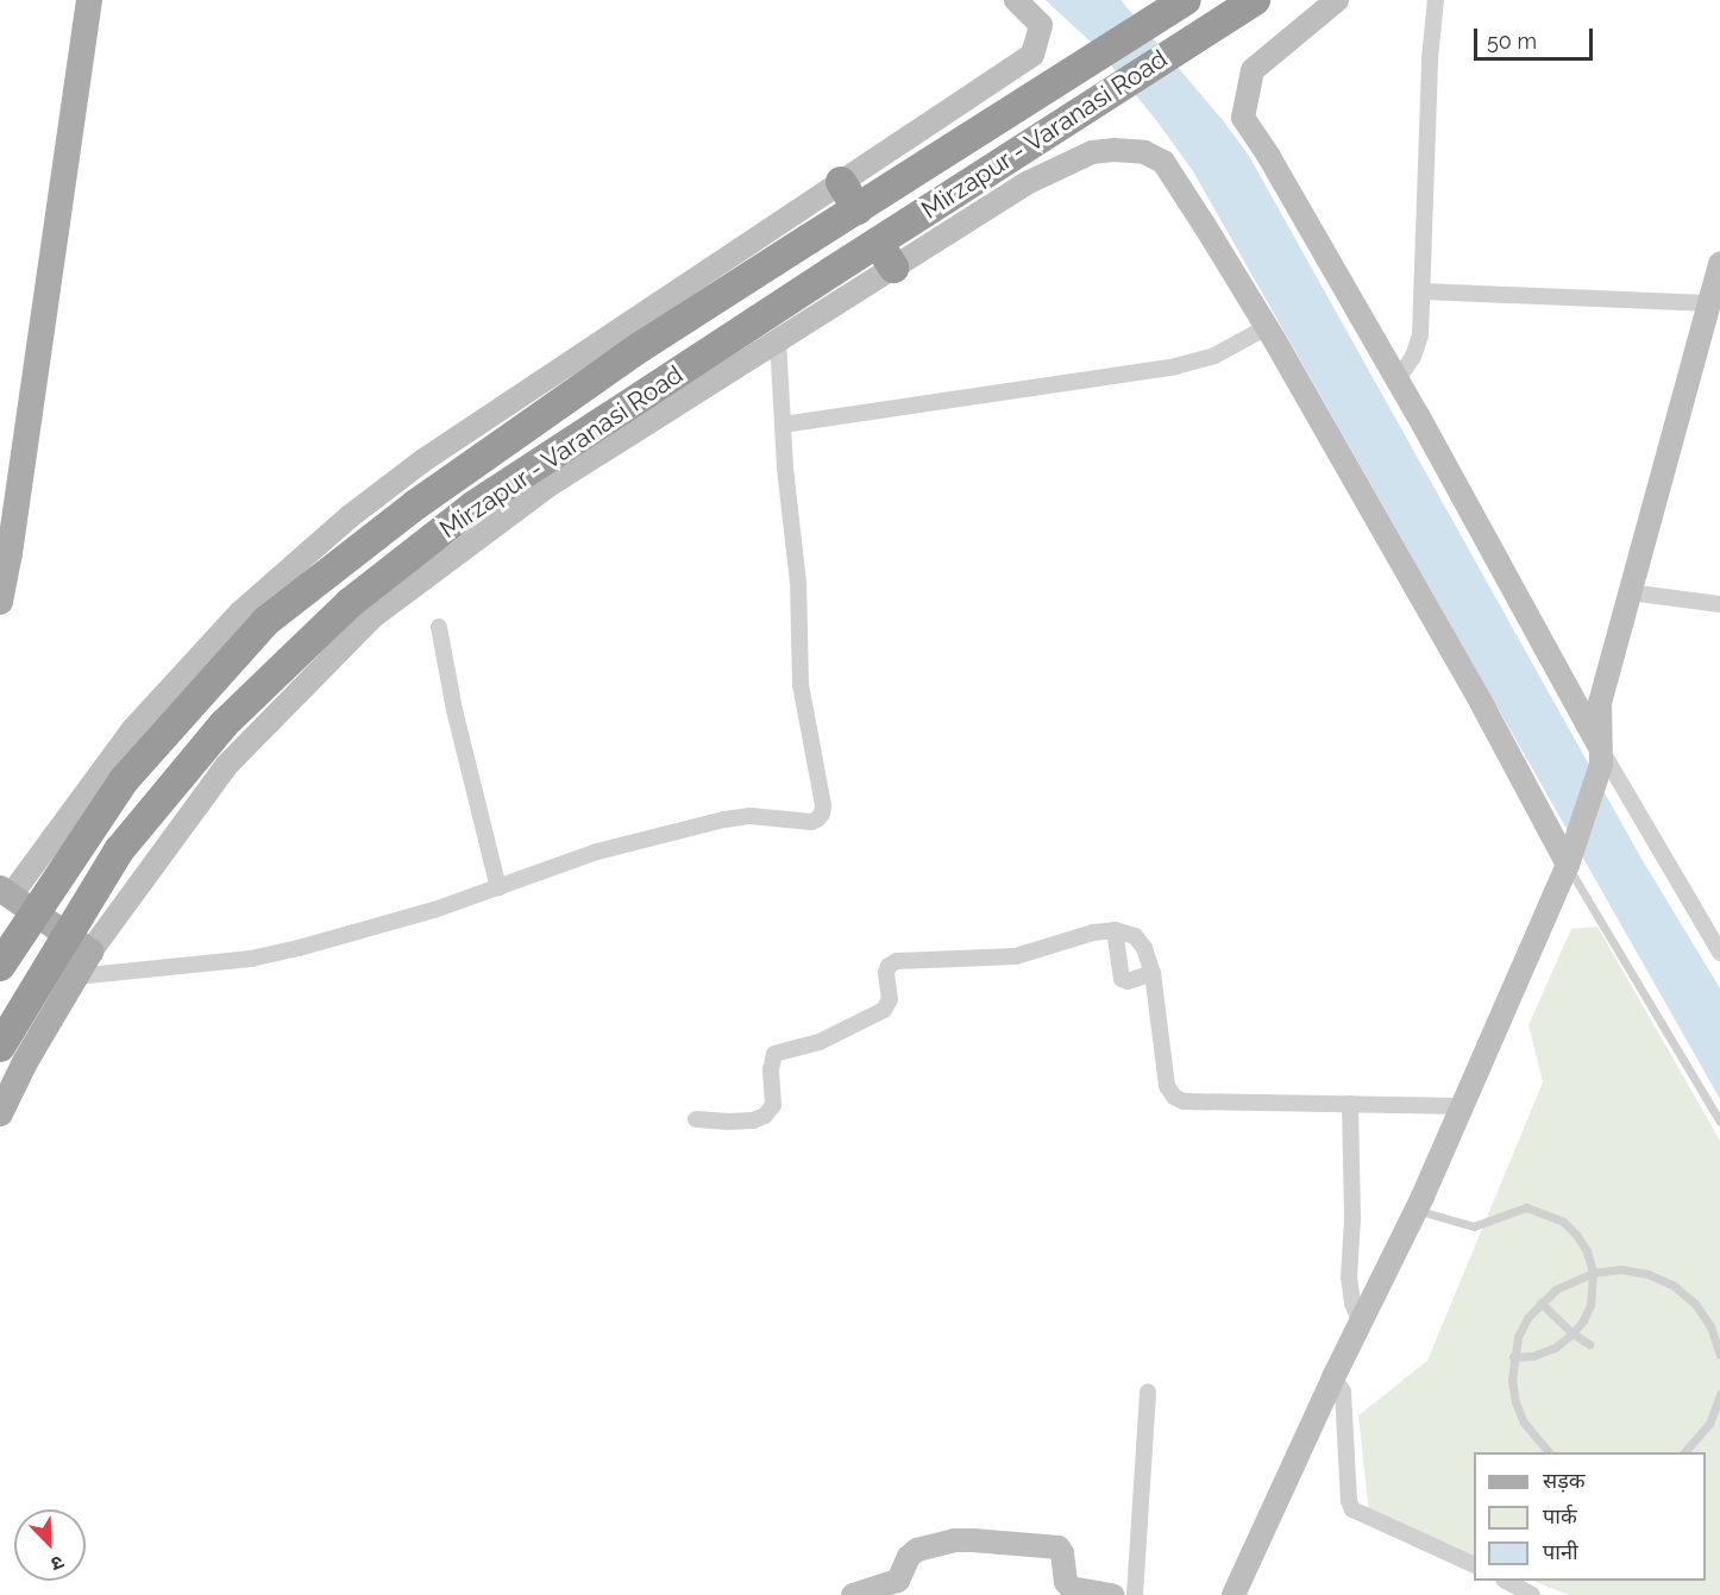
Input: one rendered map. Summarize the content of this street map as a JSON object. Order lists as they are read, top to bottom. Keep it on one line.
{"streets":{"highway":["Mirzapur - Varanasi Road"]},"legend":["सड़क","पार्क","पानी"],"scale_bar":"50 m","north":"bottom right"}
